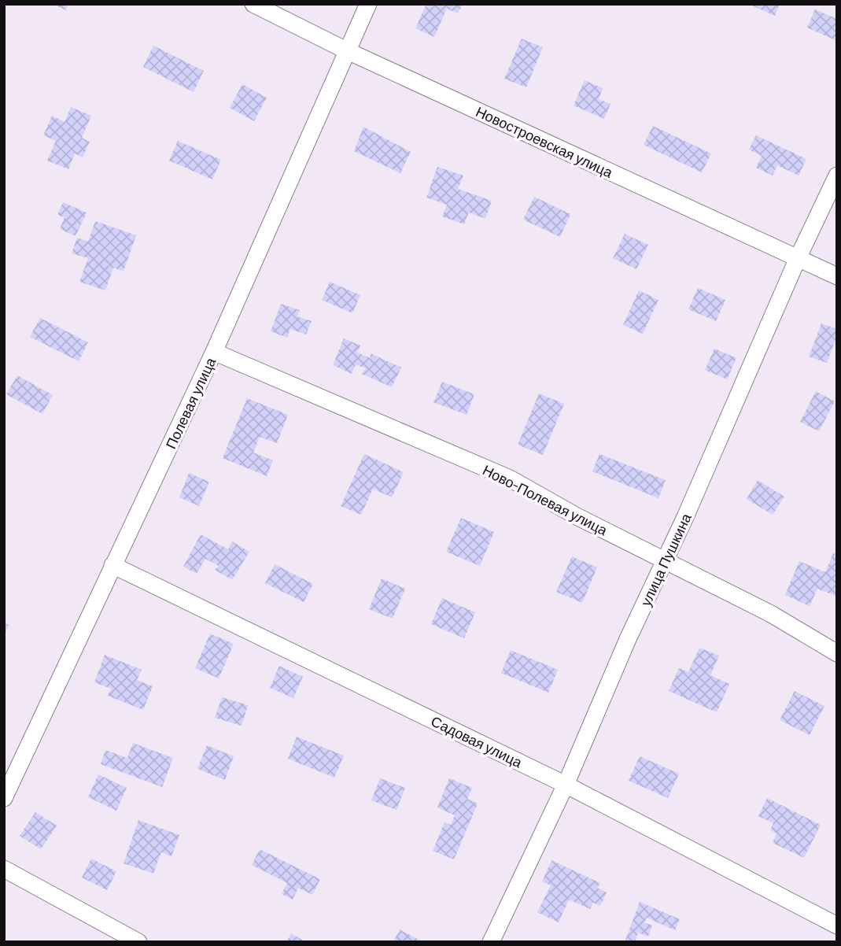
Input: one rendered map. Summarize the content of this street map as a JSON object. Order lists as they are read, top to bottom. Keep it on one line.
{"streets":{"street":["Новостроевская улица","Полевая улица","Ново-Полевая улица","улица Пушкина","Садовая улица"]},"crossings":[["Новостроевская улица","Полевая улица"],["Новостроевская улица","улица Пушкина"],["Полевая улица","Ново-Полевая улица"],["Полевая улица","Садовая улица"],["Ново-Полевая улица","улица Пушкина"],["улица Пушкина","Садовая улица"]]}
